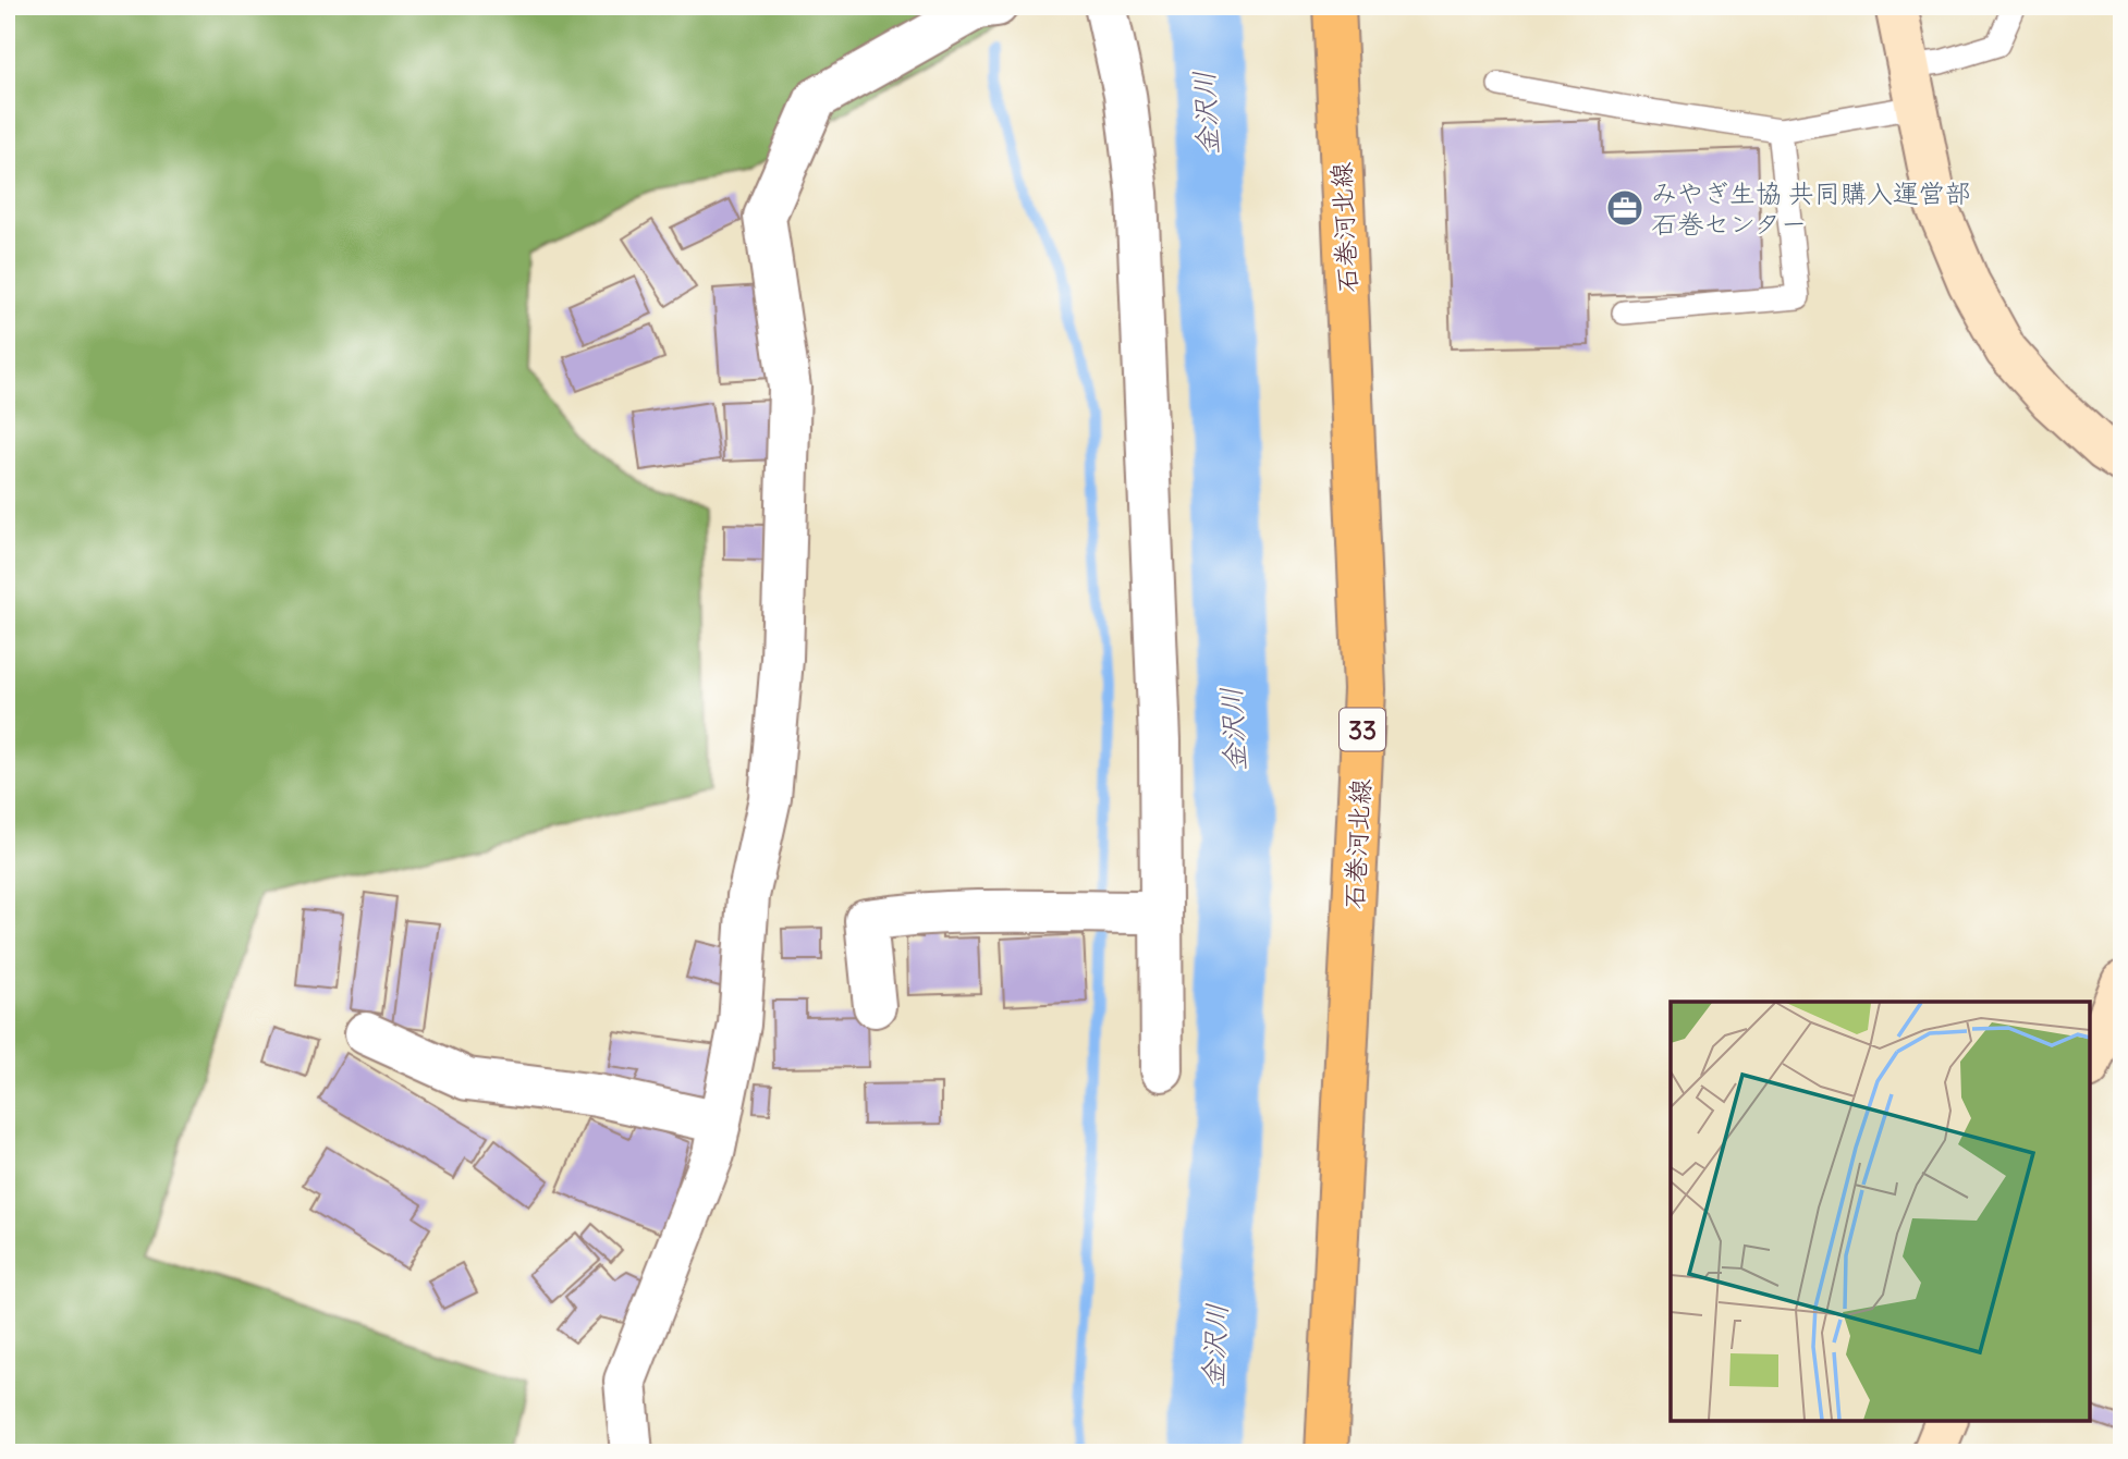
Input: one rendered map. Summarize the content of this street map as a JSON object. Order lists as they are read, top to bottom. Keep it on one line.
{"streets":{"main road":["石巻河北線","33"]},"water":["金沢川"],"places":{"office":["みやぎ生協 共同購入運営部 石巻センター"]}}
